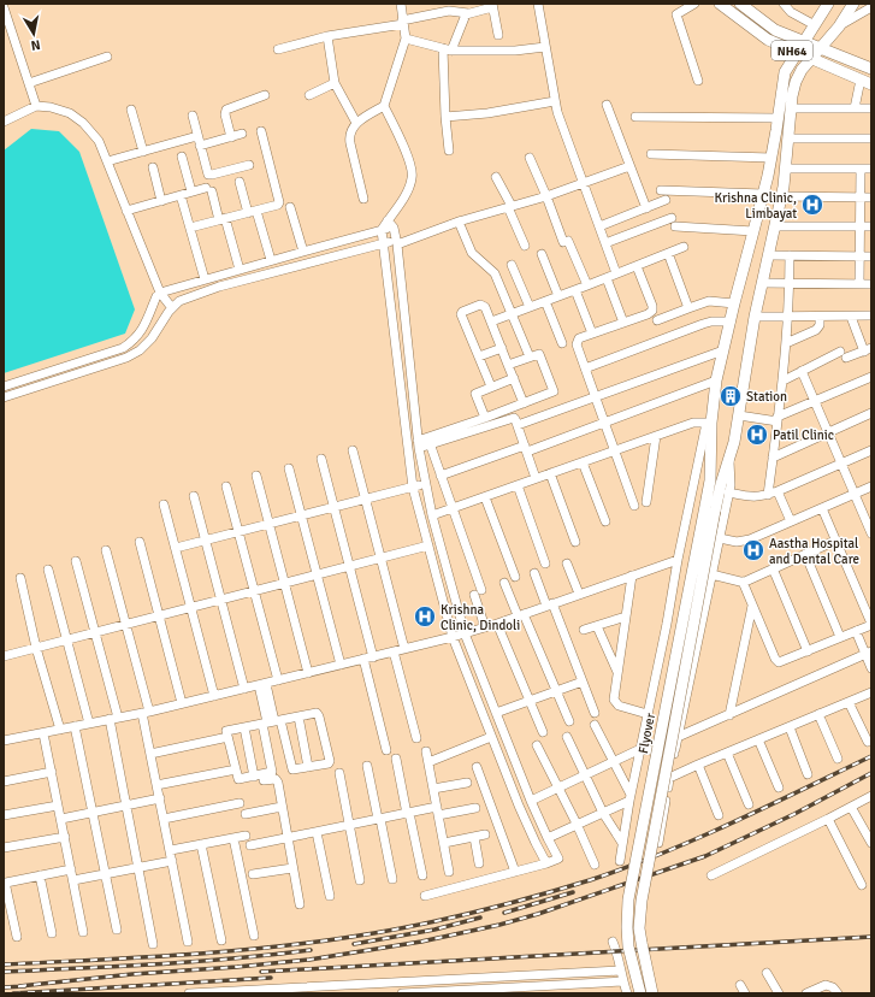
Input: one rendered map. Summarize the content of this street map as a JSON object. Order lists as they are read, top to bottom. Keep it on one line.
{"streets":{"main road":["NH64","Flyover"]},"places":{"hospital":["Krishna Clinic, Limbayat","Patil Clinic","Aastha Hospital and Dental Care","Krishna Clinic, Dindoli"],"building":["Station"]},"north":"bottom"}
